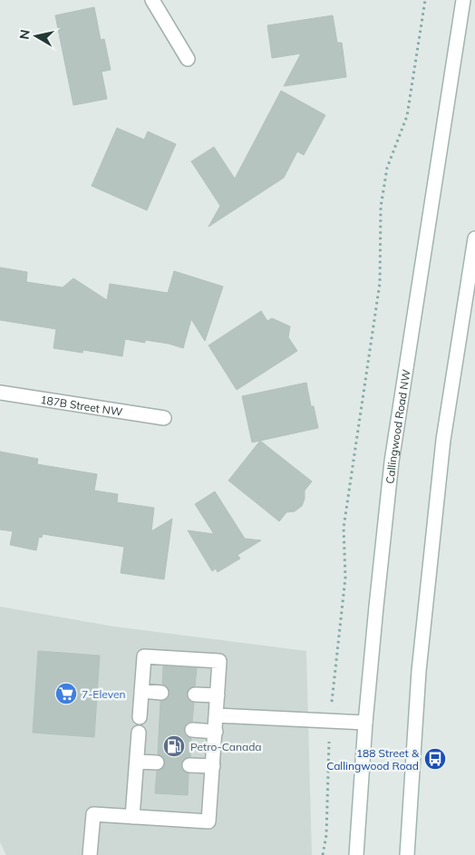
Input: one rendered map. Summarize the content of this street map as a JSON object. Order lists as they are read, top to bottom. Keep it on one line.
{"streets":{"main road":["187B Street NW","Callingwood Road NW"]},"places":{"supermarket":["7-Eleven"],"fuel station":["Petro-Canada"],"bus stop":["188 Street & Callingwood Road"]},"north":"left"}
